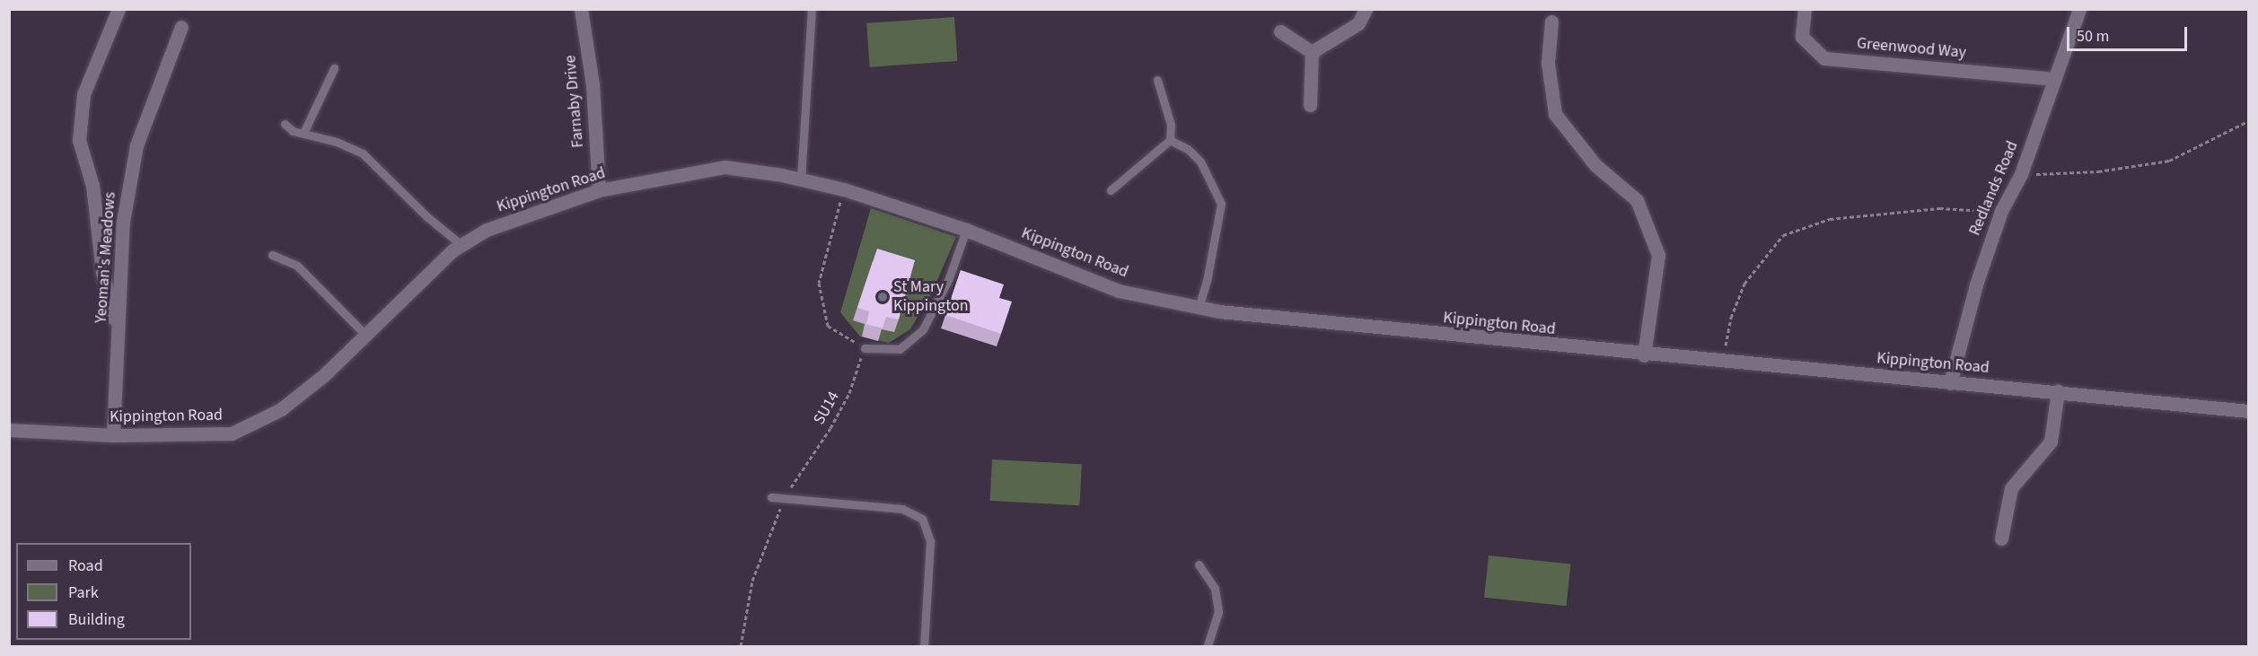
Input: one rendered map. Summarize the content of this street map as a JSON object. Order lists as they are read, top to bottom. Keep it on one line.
{"streets":{"street":["Greenwood Way","Farnaby Drive","Redlands Road","Kippington Road","Yeoman's Meadows"],"path":["SU14"]},"crossings":[["Greenwood Way","Redlands Road"],["Farnaby Drive","Kippington Road"],["Redlands Road","Kippington Road"],["Kippington Road","Yeoman's Meadows"]],"places":["St Mary Kippington"],"legend":["Road","Park","Building"],"scale_bar":"50 m"}
